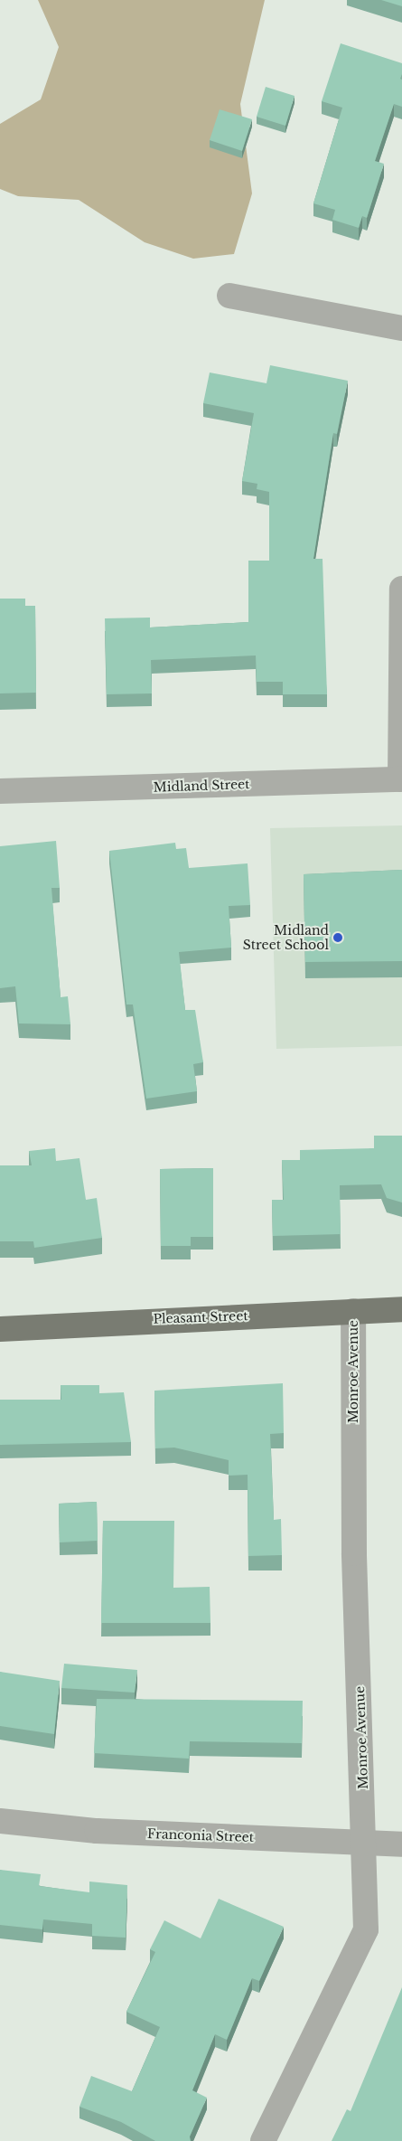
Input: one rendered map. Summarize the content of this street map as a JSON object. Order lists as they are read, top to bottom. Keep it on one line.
{"streets":{"main road":["Pleasant Street"],"street":["Midland Street","Monroe Avenue","Franconia Street"]},"crossings":[["Pleasant Street","Monroe Avenue"],["Monroe Avenue","Franconia Street"]],"places":["Midland Street School"]}
